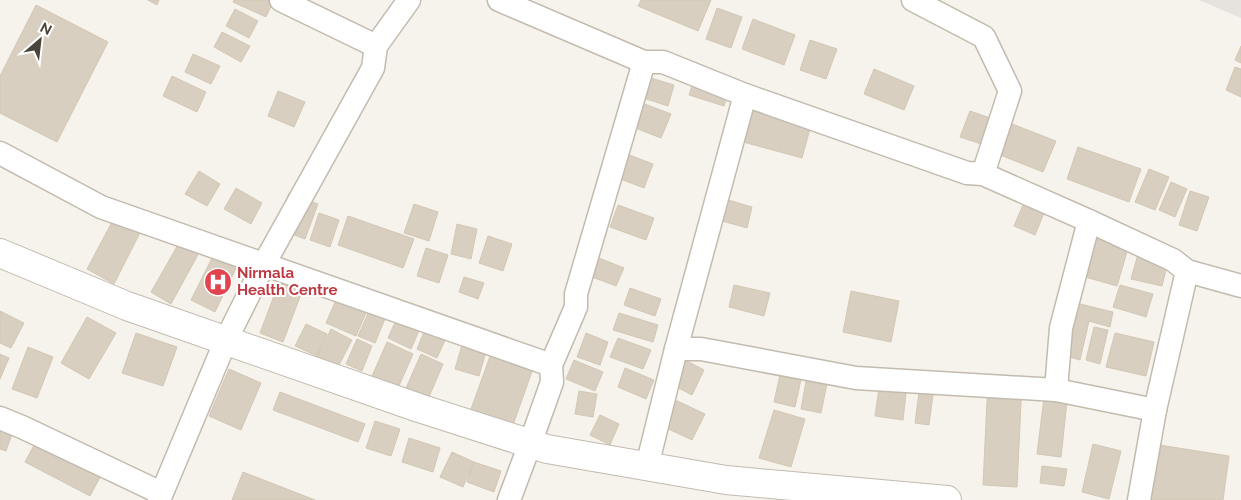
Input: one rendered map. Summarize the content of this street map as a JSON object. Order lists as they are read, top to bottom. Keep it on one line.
{"places":{"hospital":["Nirmala Health Centre"]},"north":"top right"}
